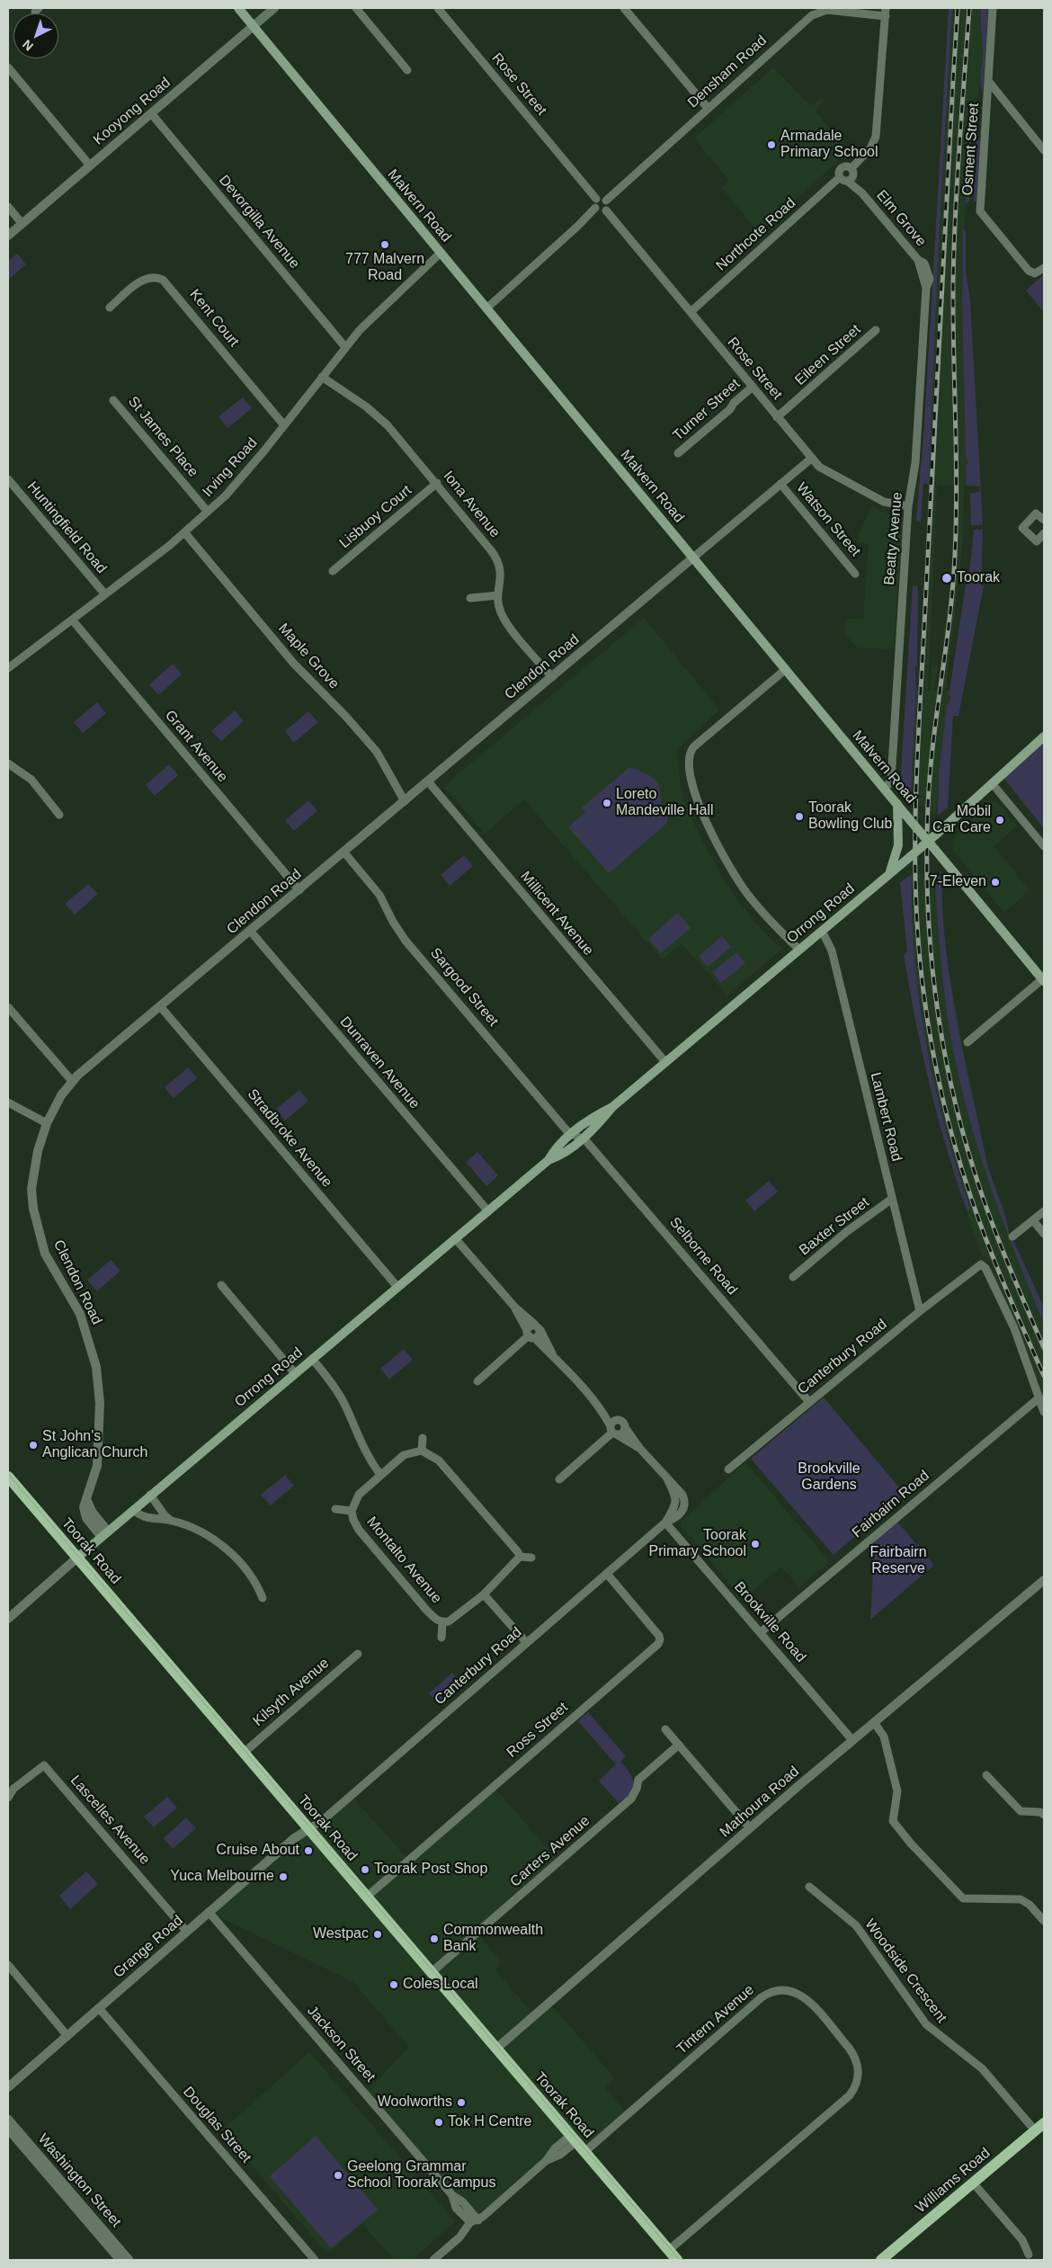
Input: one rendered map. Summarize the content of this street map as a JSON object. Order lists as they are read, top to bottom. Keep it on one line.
{"streets":{"main road":["Malvern Road","Orrong Road","Toorak Road","Williams Road"],"street":["Densham Road","Rose Street","Kooyong Road","Osment Street","Elm Grove","Devorgilla Avenue","Northcote Road","Kent Court","Eileen Street","Turner Street","St James Place","Irving Road","Iona Avenue","Lisbuoy Court","Watson Street","Huntingfield Road","Beatty Avenue","Maple Grove","Clendon Road","Grant Avenue","Millicent Avenue","Sargood Street","Dunraven Avenue","Lambert Road","Stradbroke Avenue","Baxter Street","Selborne Road","Canterbury Road","Fairbairn Road","Montalto Avenue","Brookville Road","Kilsyth Avenue","Ross Street","Mathoura Road","Lascelles Avenue","Carters Avenue","Grange Road","Woodside Crescent","Tintern Avenue","Jackson Street","Douglas Street","Washington Street"]},"crossings":[["Densham Road","Rose Street"],["Densham Road","Northcote Road"],["Rose Street","Northcote Road"],["Rose Street","Eileen Street"],["Rose Street","Turner Street"],["Rose Street","Beatty Avenue"],["Rose Street","Clendon Road"],["Kooyong Road","Malvern Road"],["Kooyong Road","Devorgilla Avenue"],["Malvern Road","Irving Road"],["Malvern Road","Beatty Avenue"],["Malvern Road","Clendon Road"],["Malvern Road","Orrong Road"],["Elm Grove","Northcote Road"],["Elm Grove","Beatty Avenue"],["Devorgilla Avenue","Irving Road"],["Kent Court","Irving Road"],["St James Place","Irving Road"],["Irving Road","Iona Avenue"],["Irving Road","Huntingfield Road"],["Irving Road","Maple Grove"],["Irving Road","Grant Avenue"],["Iona Avenue","Lisbuoy Court"],["Iona Avenue","Clendon Road"],["Watson Street","Clendon Road"],["Maple Grove","Clendon Road"],["Clendon Road","Grant Avenue"],["Clendon Road","Millicent Avenue"],["Clendon Road","Orrong Road"],["Clendon Road","Sargood Street"],["Clendon Road","Dunraven Avenue"],["Clendon Road","Stradbroke Avenue"],["Millicent Avenue","Orrong Road"],["Orrong Road","Sargood Street"],["Orrong Road","Dunraven Avenue"],["Orrong Road","Lambert Road"],["Orrong Road","Stradbroke Avenue"],["Orrong Road","Selborne Road"],["Orrong Road","Toorak Road"],["Sargood Street","Selborne Road"],["Lambert Road","Baxter Street"],["Lambert Road","Canterbury Road"],["Selborne Road","Canterbury Road"],["Canterbury Road","Fairbairn Road"],["Canterbury Road","Toorak Road"],["Canterbury Road","Brookville Road"],["Canterbury Road","Ross Street"],["Canterbury Road","Grange Road"],["Fairbairn Road","Brookville Road"],["Toorak Road","Kilsyth Avenue"],["Toorak Road","Ross Street"],["Toorak Road","Mathoura Road"],["Toorak Road","Carters Avenue"],["Toorak Road","Grange Road"],["Toorak Road","Tintern Avenue"],["Brookville Road","Mathoura Road"],["Lascelles Avenue","Grange Road"],["Grange Road","Jackson Street"],["Grange Road","Douglas Street"],["Woodside Crescent","Williams Road"]],"parks":["Brookville Gardens","Fairbairn Reserve"],"places":["Armadale Primary School","777 Malvern Road","Toorak","Loreto Mandeville Hall","Toorak Bowling Club","Mobil Car Care","7-Eleven","St John's Anglican Church","Toorak Primary School","Cruise About","Toorak Post Shop","Yuca Melbourne","Westpac","Commonwealth Bank","Coles Local","Woolworths","Tok H Centre","Geelong Grammar School Toorak Campus"],"north":"bottom left"}
